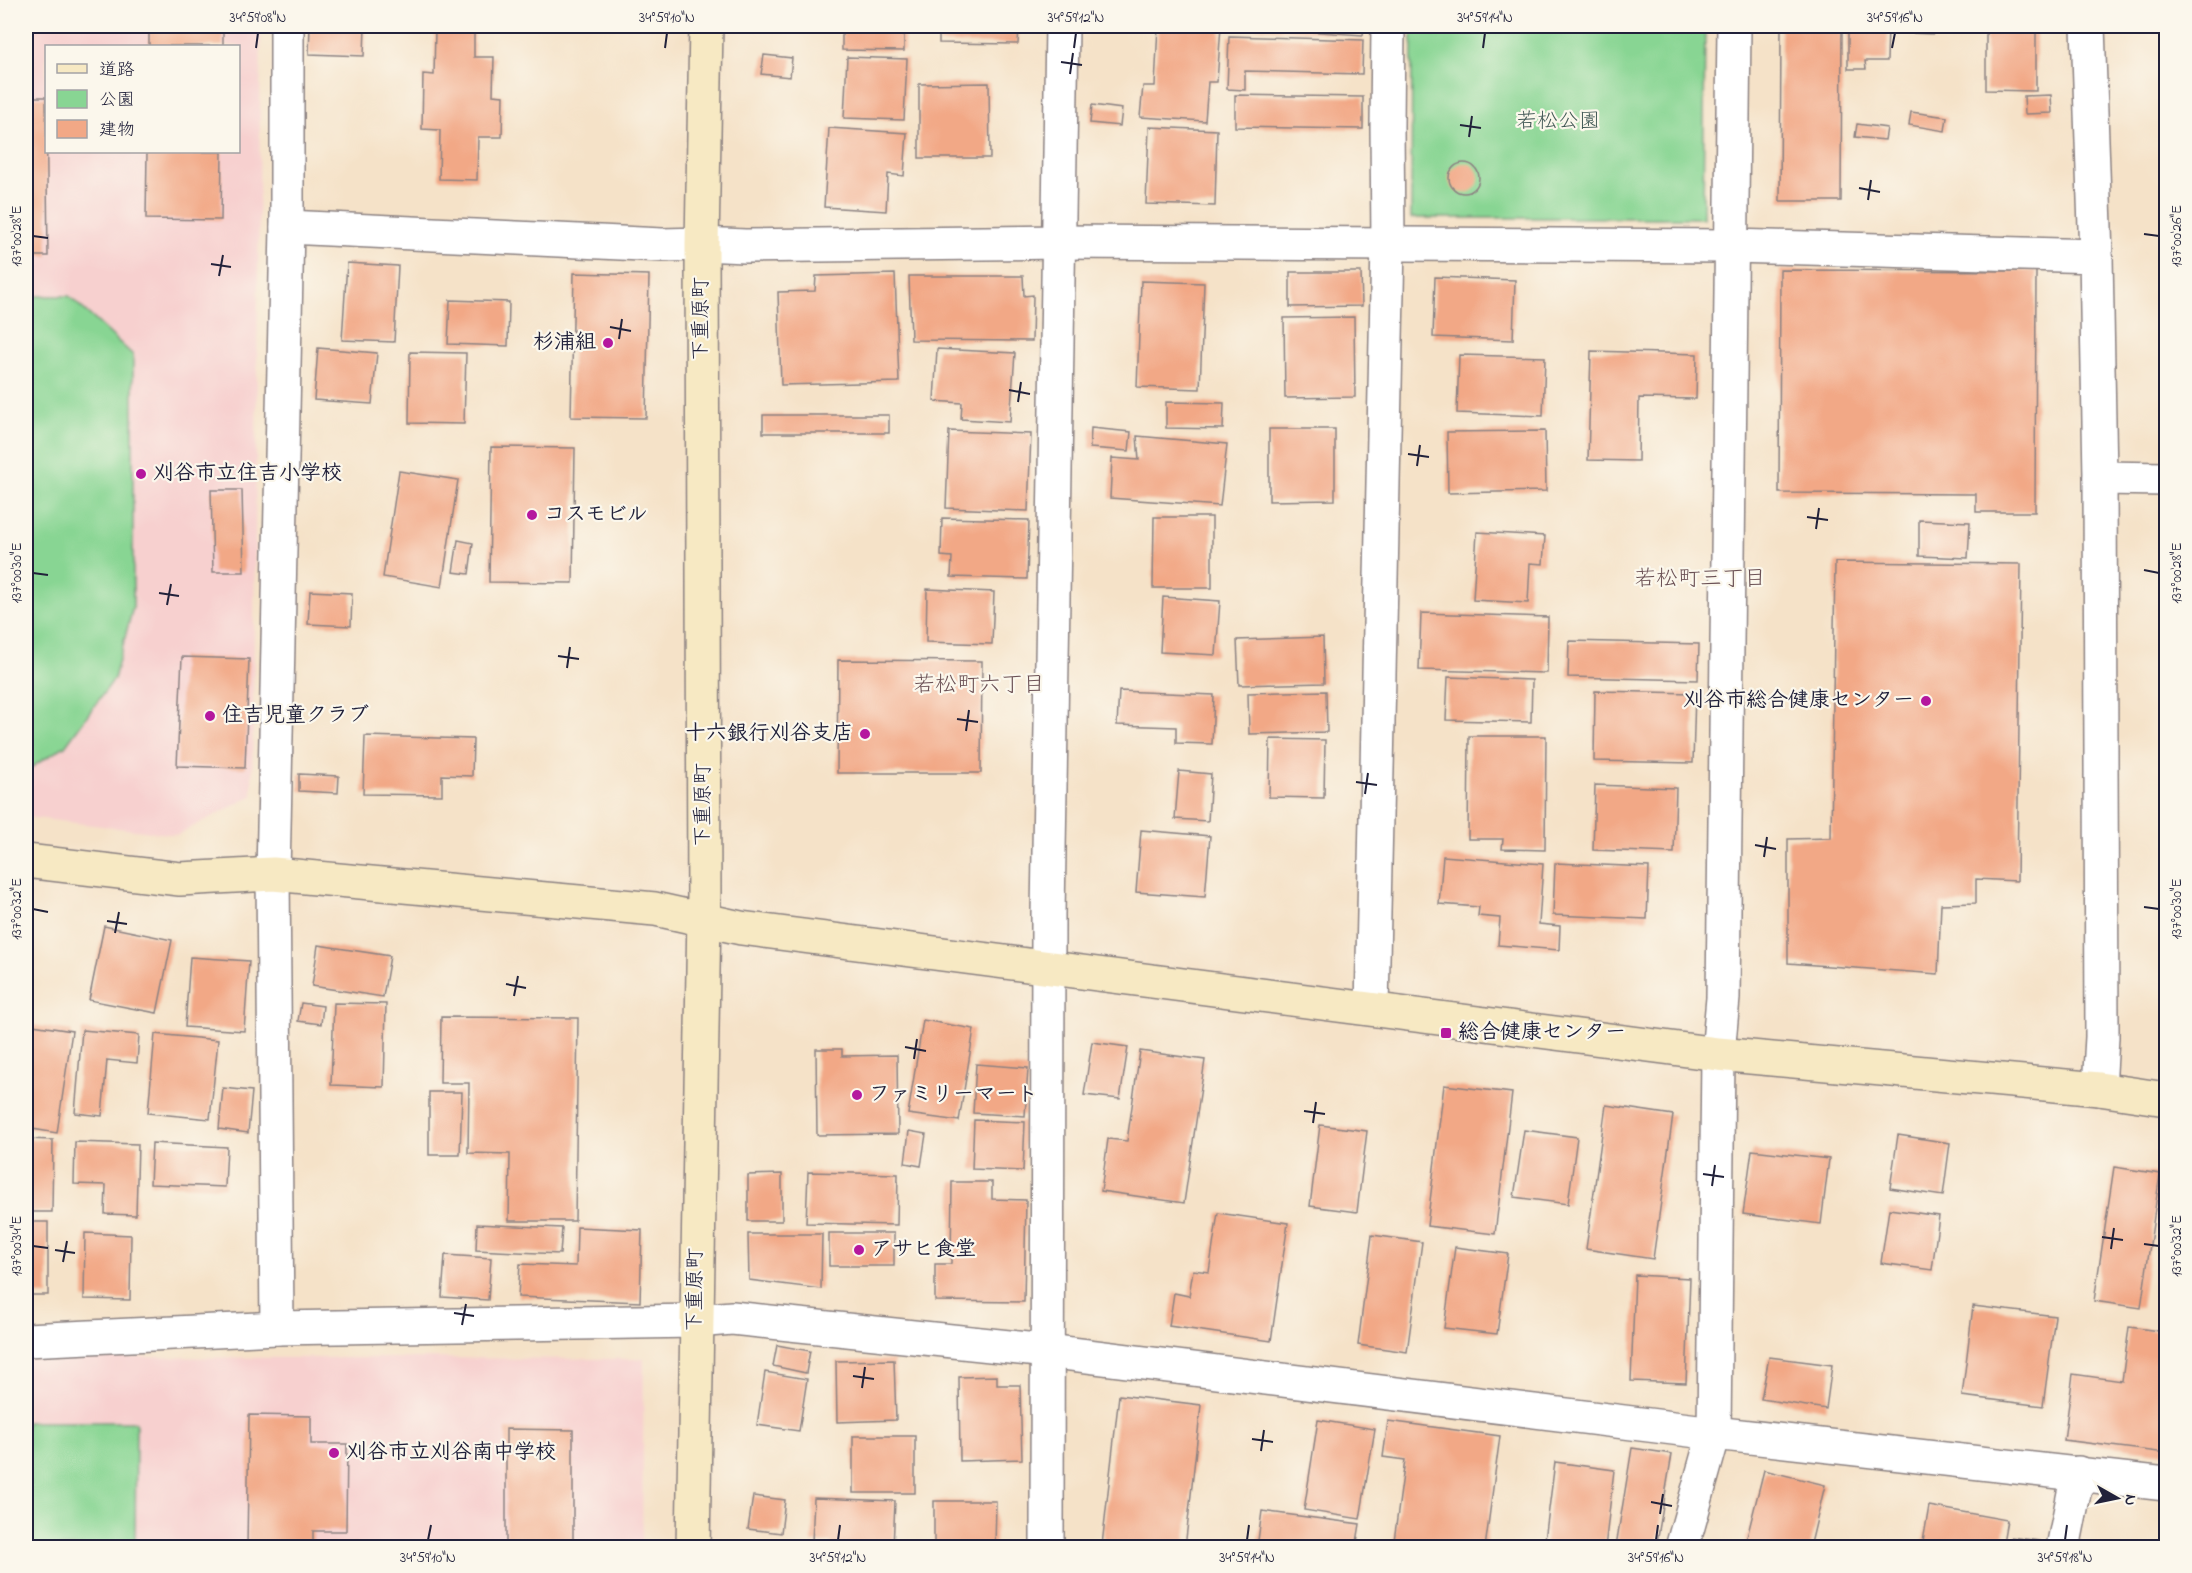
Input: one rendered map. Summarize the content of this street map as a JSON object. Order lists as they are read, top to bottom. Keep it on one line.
{"streets":{"street":["下重原町"]},"districts":["若松町三丁目","若松町六丁目"],"parks":["若松公園"],"places":{"other":["杉浦組","刈谷市立住吉小学校","コスモビル","刈谷市総合健康センター","住吉児童クラブ","十六銀行刈谷支店","ファミリーマート","アサヒ食堂","刈谷市立刈谷南中学校"],"transit":["総合健康センター"]},"legend":["道路","公園","建物"],"north":"right","coordinates":["34°59'08\"N","34°59'10\"N","34°59'12\"N","34°59'14\"N","34°59'16\"N","137°00'26\"E","137°00'28\"E","137°00'30\"E","137°00'32\"E","137°00'34\"E","34°59'18\"N"]}
